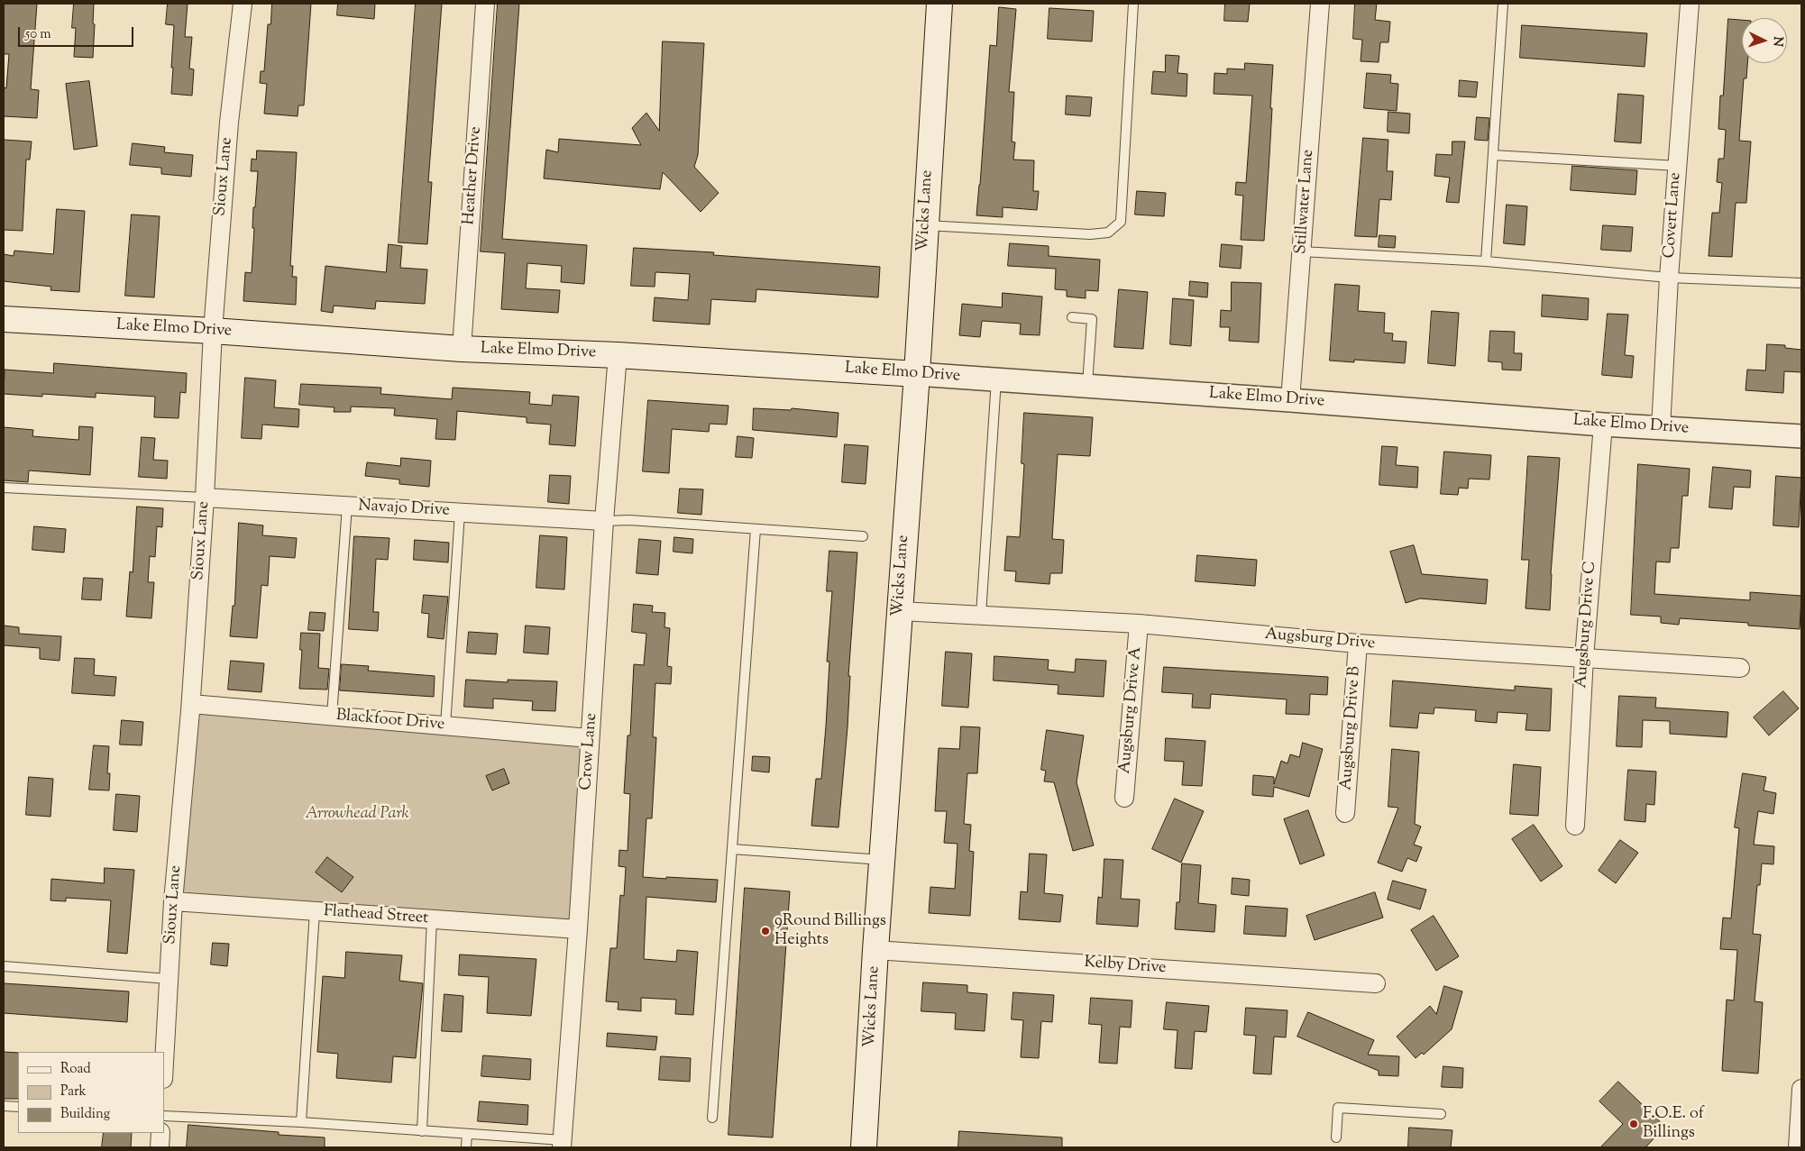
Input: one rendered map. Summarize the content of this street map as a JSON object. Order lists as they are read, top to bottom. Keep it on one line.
{"streets":{"main road":["Wicks Lane","Lake Elmo Drive"],"street":["Heather Drive","Sioux Lane","Stillwater Lane","Covert Lane","Navajo Drive","Augsburg Drive C","Augsburg Drive","Augsburg Drive A","Blackfoot Drive","Augsburg Drive B","Crow Lane","Flathead Street","Kelby Drive"]},"crossings":[["Heather Drive","Lake Elmo Drive"],["Sioux Lane","Lake Elmo Drive"],["Sioux Lane","Navajo Drive"],["Sioux Lane","Blackfoot Drive"],["Sioux Lane","Flathead Street"],["Stillwater Lane","Lake Elmo Drive"],["Wicks Lane","Lake Elmo Drive"],["Wicks Lane","Augsburg Drive"],["Wicks Lane","Kelby Drive"],["Covert Lane","Lake Elmo Drive"],["Lake Elmo Drive","Augsburg Drive C"],["Lake Elmo Drive","Crow Lane"],["Navajo Drive","Crow Lane"],["Augsburg Drive C","Augsburg Drive"],["Augsburg Drive","Augsburg Drive A"],["Augsburg Drive","Augsburg Drive B"],["Blackfoot Drive","Crow Lane"],["Crow Lane","Flathead Street"]],"parks":["Arrowhead Park"],"places":["9Round Billings Heights","F.O.E. of Billings"],"legend":["Road","Park","Building"],"scale_bar":"50 m","north":"right"}
